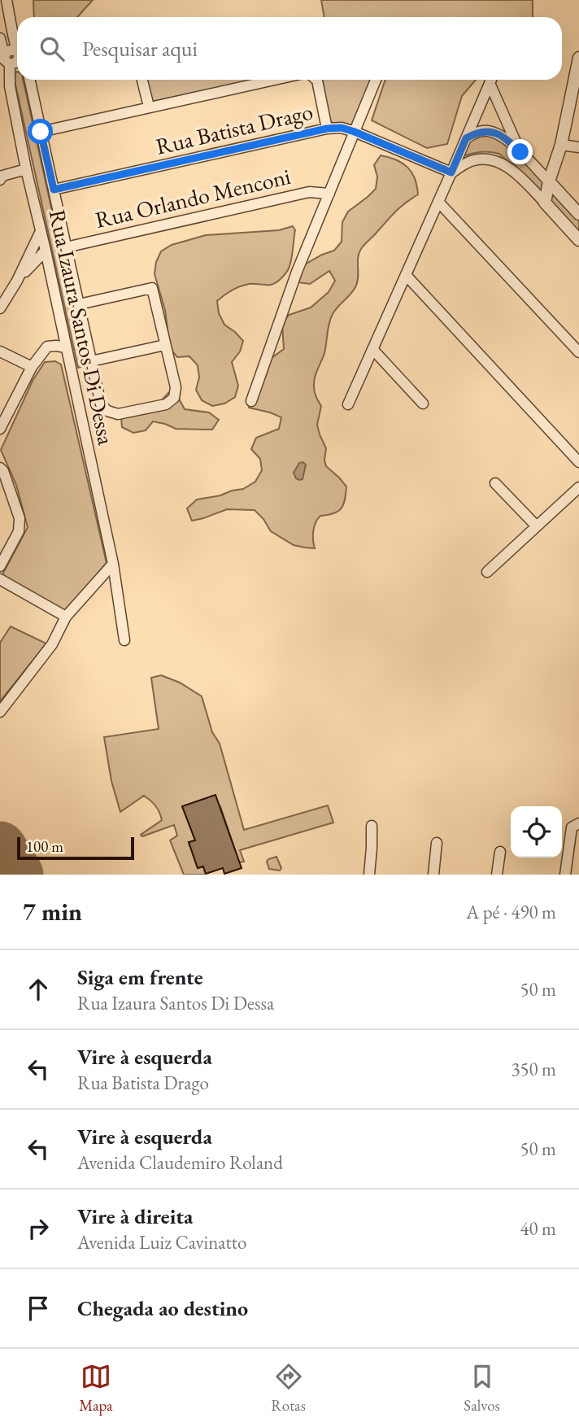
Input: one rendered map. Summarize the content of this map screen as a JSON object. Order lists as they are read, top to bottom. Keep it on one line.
{"streets":{"street":["Rua Batista Drago","Rua Orlando Menconi","Rua Izaura Santos Di Dessa"]},"crossings":[["Rua Batista Drago","Rua Izaura Santos Di Dessa"],["Rua Orlando Menconi","Rua Izaura Santos Di Dessa"]],"scale_bar":"100 m","page":{"search":"Pesquisar aqui","scale":"100 m","heading":["7 min","A pé · 490 m"],"list":[["Siga em frente","Rua Izaura Santos Di Dessa","50 m"],["Vire à esquerda","Rua Batista Drago","350 m"],["Vire à esquerda","Avenida Claudemiro Roland","50 m"],["Vire à direita","Avenida Luiz Cavinatto","40 m"],"Chegada ao destino"],"nav":["Mapa","Rotas","Salvos"]}}
